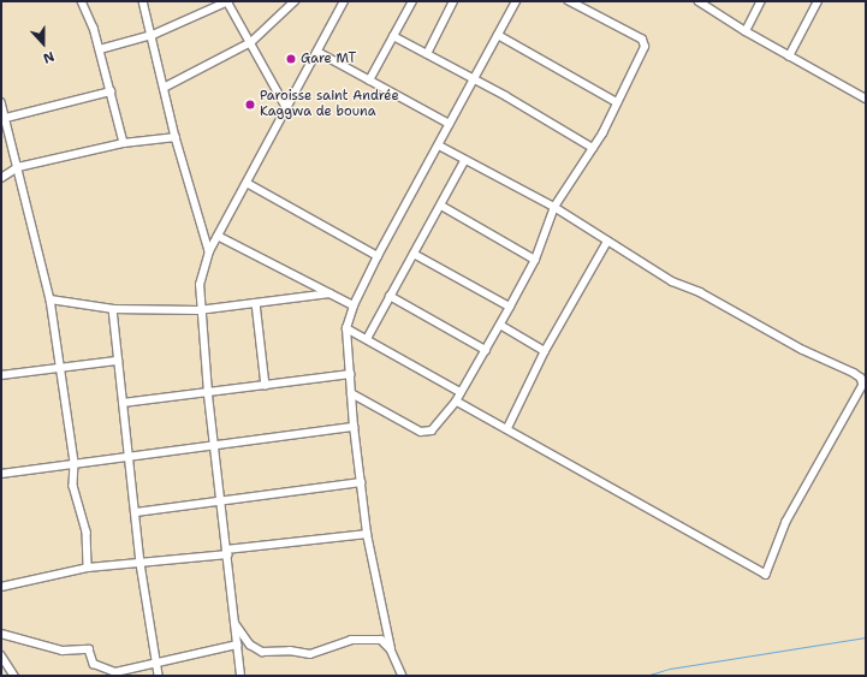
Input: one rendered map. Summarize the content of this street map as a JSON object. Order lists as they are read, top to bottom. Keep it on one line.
{"places":["Gare MT","Paroisse saint Andrée Kaggwa de bouna"],"north":"bottom"}
